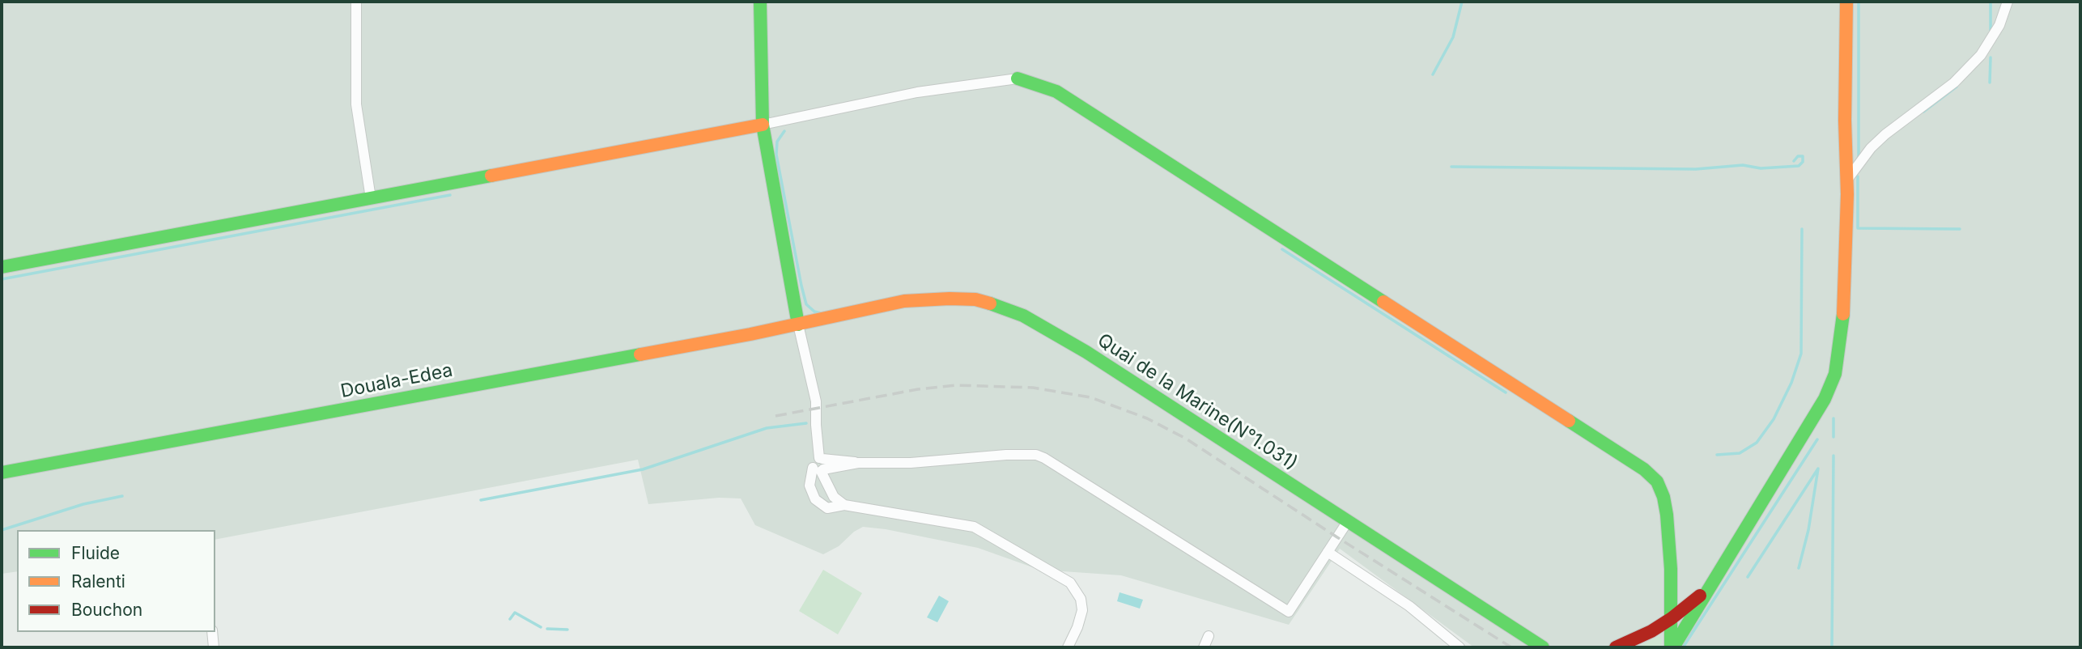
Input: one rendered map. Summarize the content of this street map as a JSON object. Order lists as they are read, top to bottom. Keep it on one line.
{"streets":{"main road":["Douala-Edea","Quai de la Marine(N°1.031)"]},"crossings":[["Douala-Edea","Quai de la Marine(N°1.031)"]],"legend":["Fluide","Ralenti","Bouchon"]}
